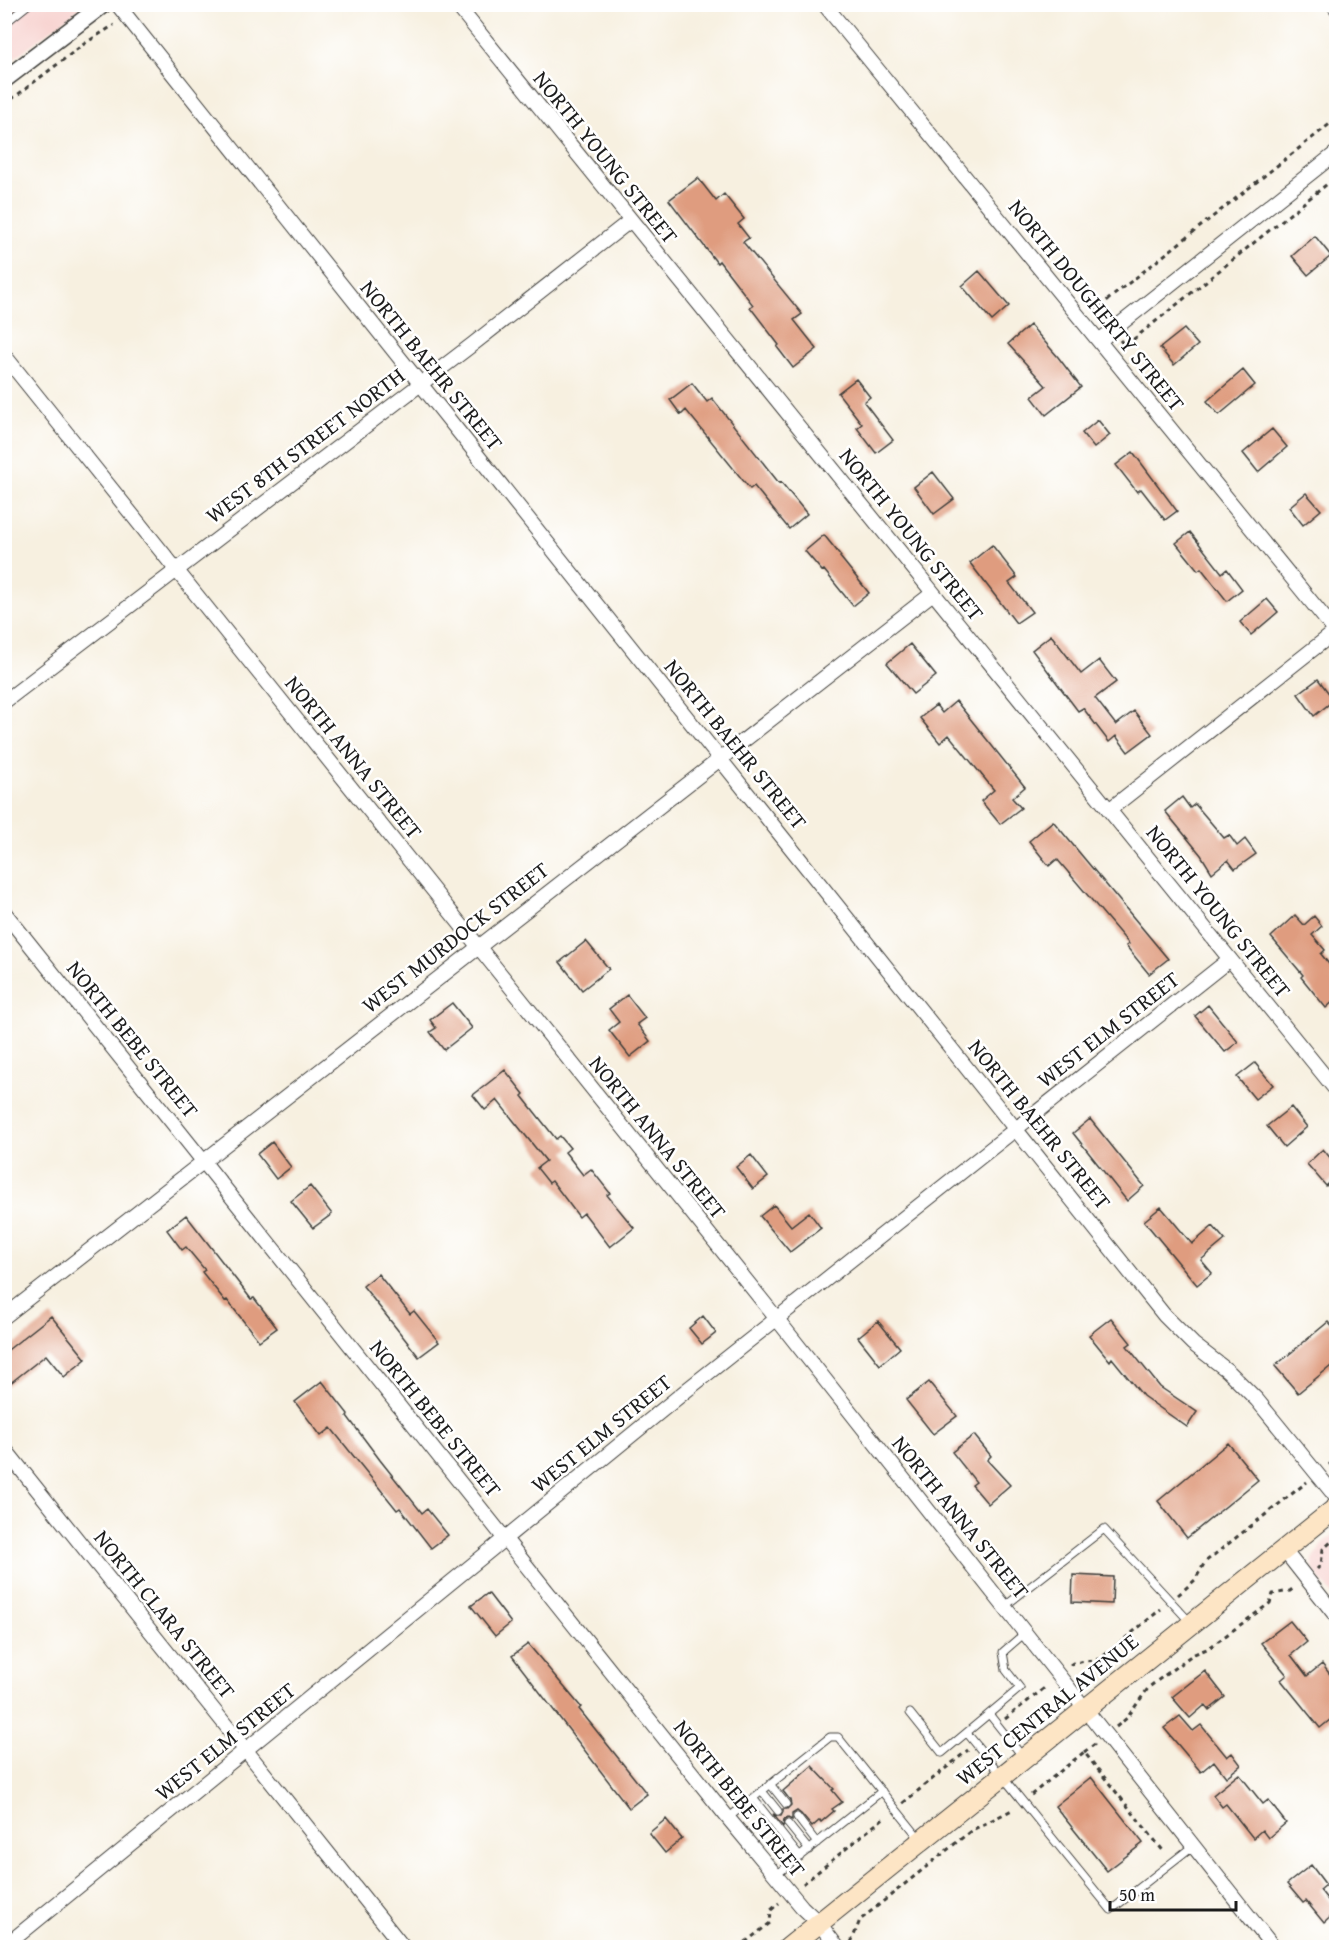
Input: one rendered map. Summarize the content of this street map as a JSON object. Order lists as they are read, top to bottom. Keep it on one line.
{"streets":{"main road":["WEST CENTRAL AVENUE"],"street":["NORTH YOUNG STREET","NORTH DOUGHERTY STREET","NORTH BAEHR STREET","WEST 8TH STREET NORTH","NORTH ANNA STREET","WEST MURDOCK STREET","WEST ELM STREET","NORTH BEBE STREET","NORTH CLARA STREET"]},"crossings":[["NORTH YOUNG STREET","WEST 8TH STREET NORTH"],["NORTH YOUNG STREET","WEST MURDOCK STREET"],["NORTH YOUNG STREET","WEST ELM STREET"],["NORTH BAEHR STREET","WEST 8TH STREET NORTH"],["NORTH BAEHR STREET","WEST MURDOCK STREET"],["NORTH BAEHR STREET","WEST ELM STREET"],["WEST 8TH STREET NORTH","NORTH ANNA STREET"],["NORTH ANNA STREET","WEST MURDOCK STREET"],["NORTH ANNA STREET","WEST ELM STREET"],["NORTH ANNA STREET","WEST CENTRAL AVENUE"],["WEST MURDOCK STREET","NORTH BEBE STREET"],["WEST ELM STREET","NORTH BEBE STREET"],["WEST ELM STREET","NORTH CLARA STREET"],["NORTH BEBE STREET","WEST CENTRAL AVENUE"]],"scale_bar":"50 m"}
